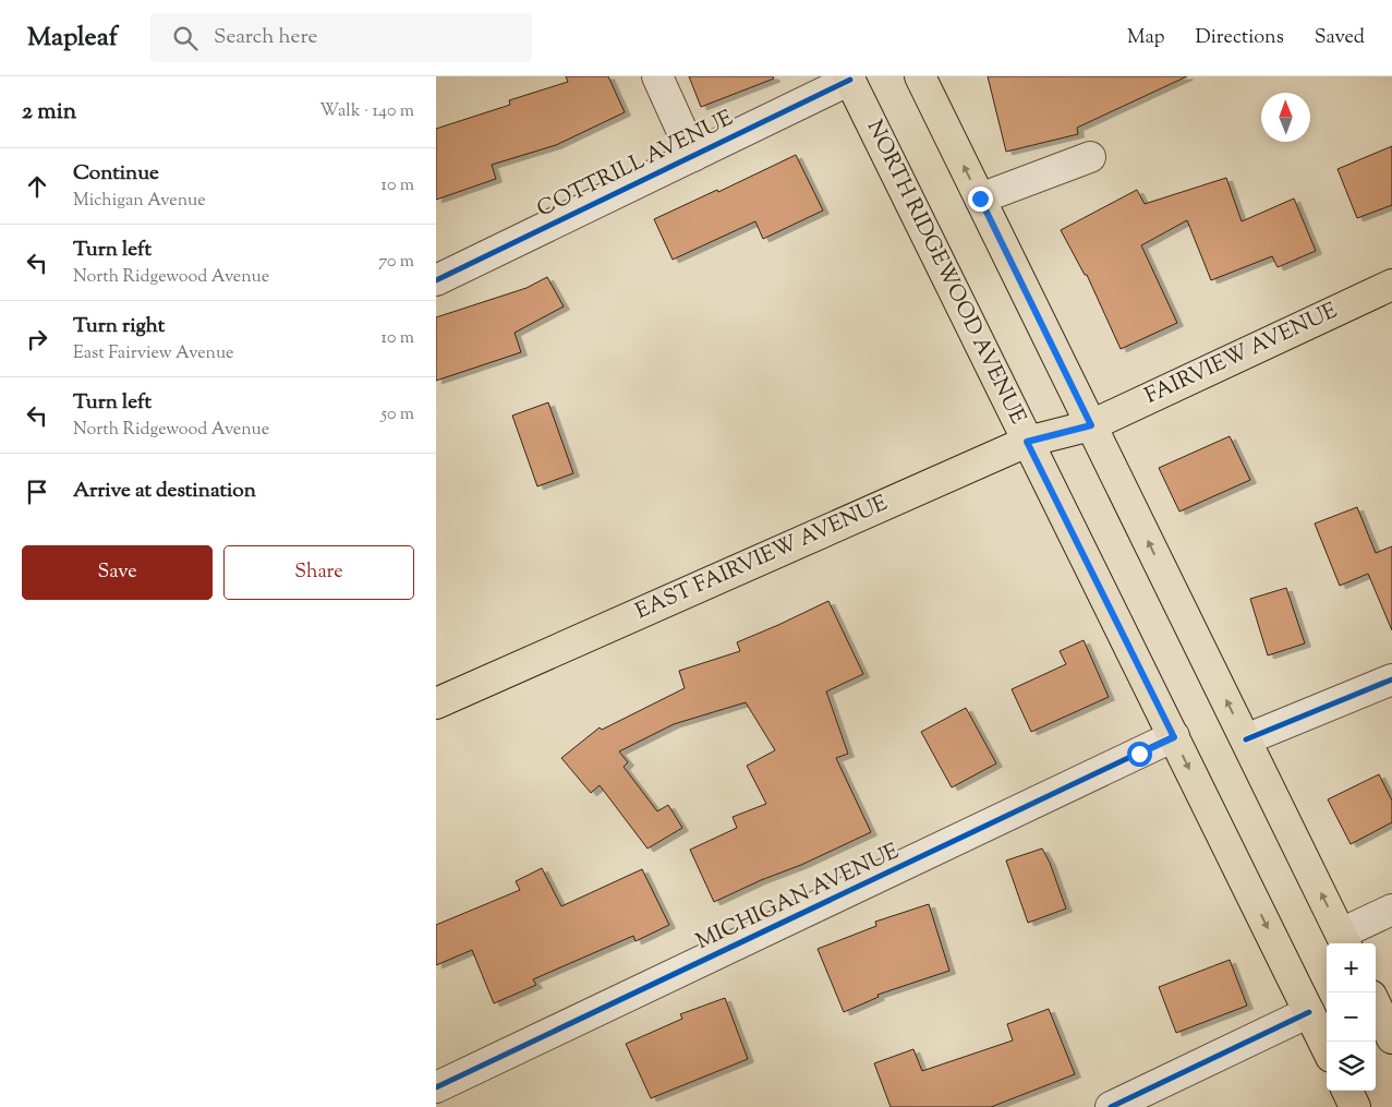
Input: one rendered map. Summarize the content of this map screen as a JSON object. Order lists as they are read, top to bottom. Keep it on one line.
{"streets":{"main road":["NORTH RIDGEWOOD AVENUE","FAIRVIEW AVENUE","EAST FAIRVIEW AVENUE"],"street":["COTTRILL AVENUE","MICHIGAN AVENUE"]},"crossings":[["COTTRILL AVENUE","NORTH RIDGEWOOD AVENUE"],["NORTH RIDGEWOOD AVENUE","EAST FAIRVIEW AVENUE"],["NORTH RIDGEWOOD AVENUE","MICHIGAN AVENUE"],["FAIRVIEW AVENUE","EAST FAIRVIEW AVENUE"]],"north":"top","page":{"header":"Mapleaf","search":"Search here","nav":["Map","Directions","Saved"],"heading":["2 min","Walk · 140 m"],"list":[["Continue","Michigan Avenue","10 m"],["Turn left","North Ridgewood Avenue","70 m"],["Turn right","East Fairview Avenue","10 m"],["Turn left","North Ridgewood Avenue","50 m"],"Arrive at destination"],"buttons":["Save","Share"],"map_buttons":["+","−"]}}
